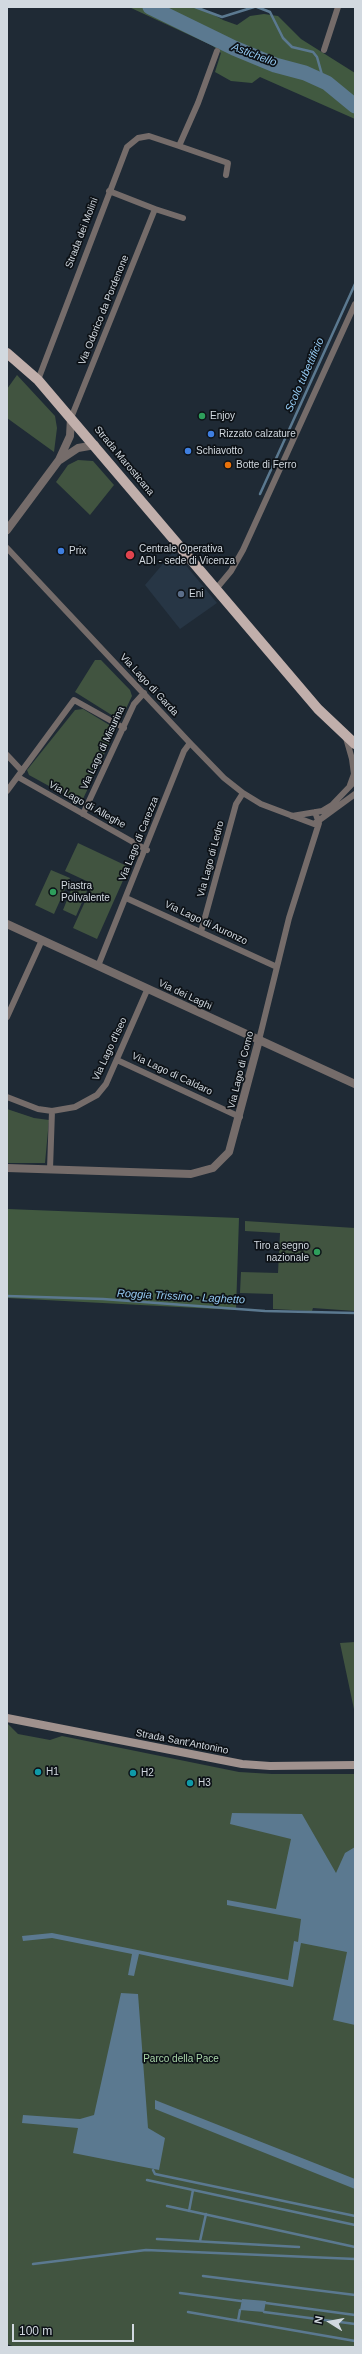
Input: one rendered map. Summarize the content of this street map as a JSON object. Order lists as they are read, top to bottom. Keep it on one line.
{"streets":{"main road":["Strada Marosticana","Strada Sant'Antonino"],"street":["Strada dei Molini","Via Odorico da Pordenone","Via Lago di Garda","Via Lago di Misurina","Via Lago di Alleghe","Via Lago di Carezza","Via Lago di Ledro","Via Lago di Auronzo","Via dei Laghi","Via Lago d'Iseo","Via Lago di Como","Via Lago di Caldaro"]},"crossings":[["Strada dei Molini","Strada Marosticana"],["Via Odorico da Pordenone","Strada Marosticana"],["Via Lago di Garda","Via Lago di Misurina"],["Via Lago di Garda","Via Lago di Carezza"],["Via Lago di Garda","Via Lago di Ledro"],["Via Lago di Garda","Via Lago di Como"],["Via Lago di Misurina","Via Lago di Alleghe"],["Via Lago di Alleghe","Via Lago di Carezza"],["Via Lago di Carezza","Via Lago di Auronzo"],["Via Lago di Carezza","Via dei Laghi"],["Via Lago di Ledro","Via Lago di Auronzo"],["Via Lago di Auronzo","Via Lago di Como"],["Via dei Laghi","Via Lago d'Iseo"],["Via dei Laghi","Via Lago di Como"],["Via Lago d'Iseo","Via Lago di Caldaro"],["Via Lago di Como","Via Lago di Caldaro"]],"water":["Astichello","Scolo tubettificio","Roggia Trissino - Laghetto"],"parks":["Parco della Pace"],"places":["Enjoy","Rizzato calzature","Schiavotto","Botte di Ferro","Prix","Centrale Operativa ADI - sede di Vicenza","Eni","Piastra Polivalente","Tiro a segno nazionale","H1","H2","H3"],"scale_bar":"100 m","north":"left"}
